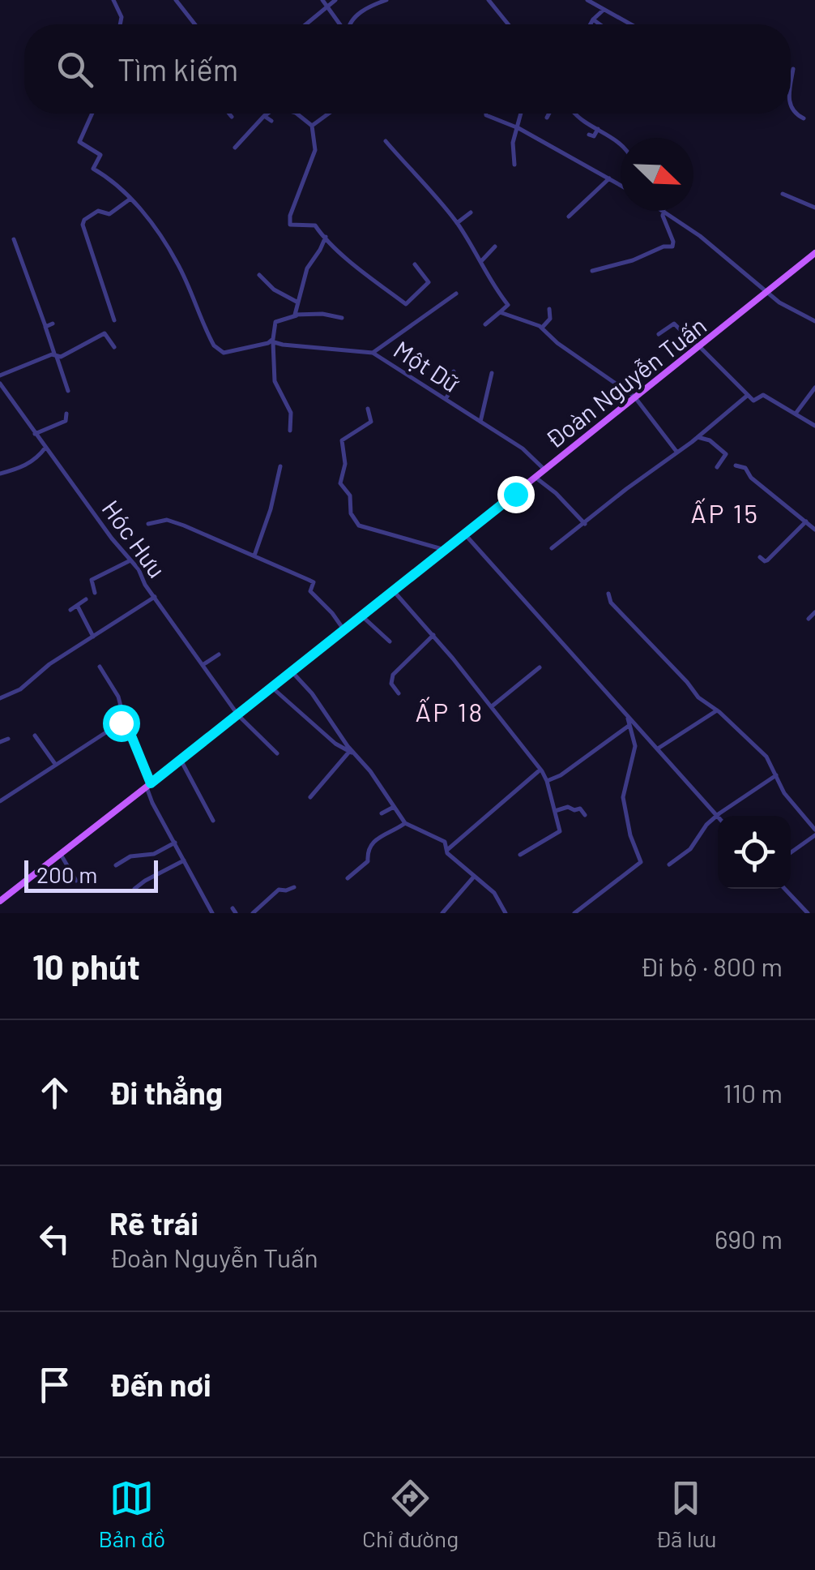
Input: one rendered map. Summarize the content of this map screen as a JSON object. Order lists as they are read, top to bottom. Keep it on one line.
{"streets":{"main road":["Đoàn Nguyễn Tuấn"],"street":["Một Dữ","Hóc Hưu"]},"crossings":[["Một Dữ","Đoàn Nguyễn Tuấn"],["Đoàn Nguyễn Tuấn","Hóc Hưu"]],"districts":["ẤP 15","ẤP 18"],"scale_bar":"200 m","north":"bottom right","page":{"search":"Tìm kiếm","scale":"200 m","heading":["10 phút","Đi bộ · 800 m"],"list":[["Đi thẳng","110 m"],["Rẽ trái","Đoàn Nguyễn Tuấn","690 m"],"Đến nơi"],"nav":["Bản đồ","Chỉ đường","Đã lưu"]}}
